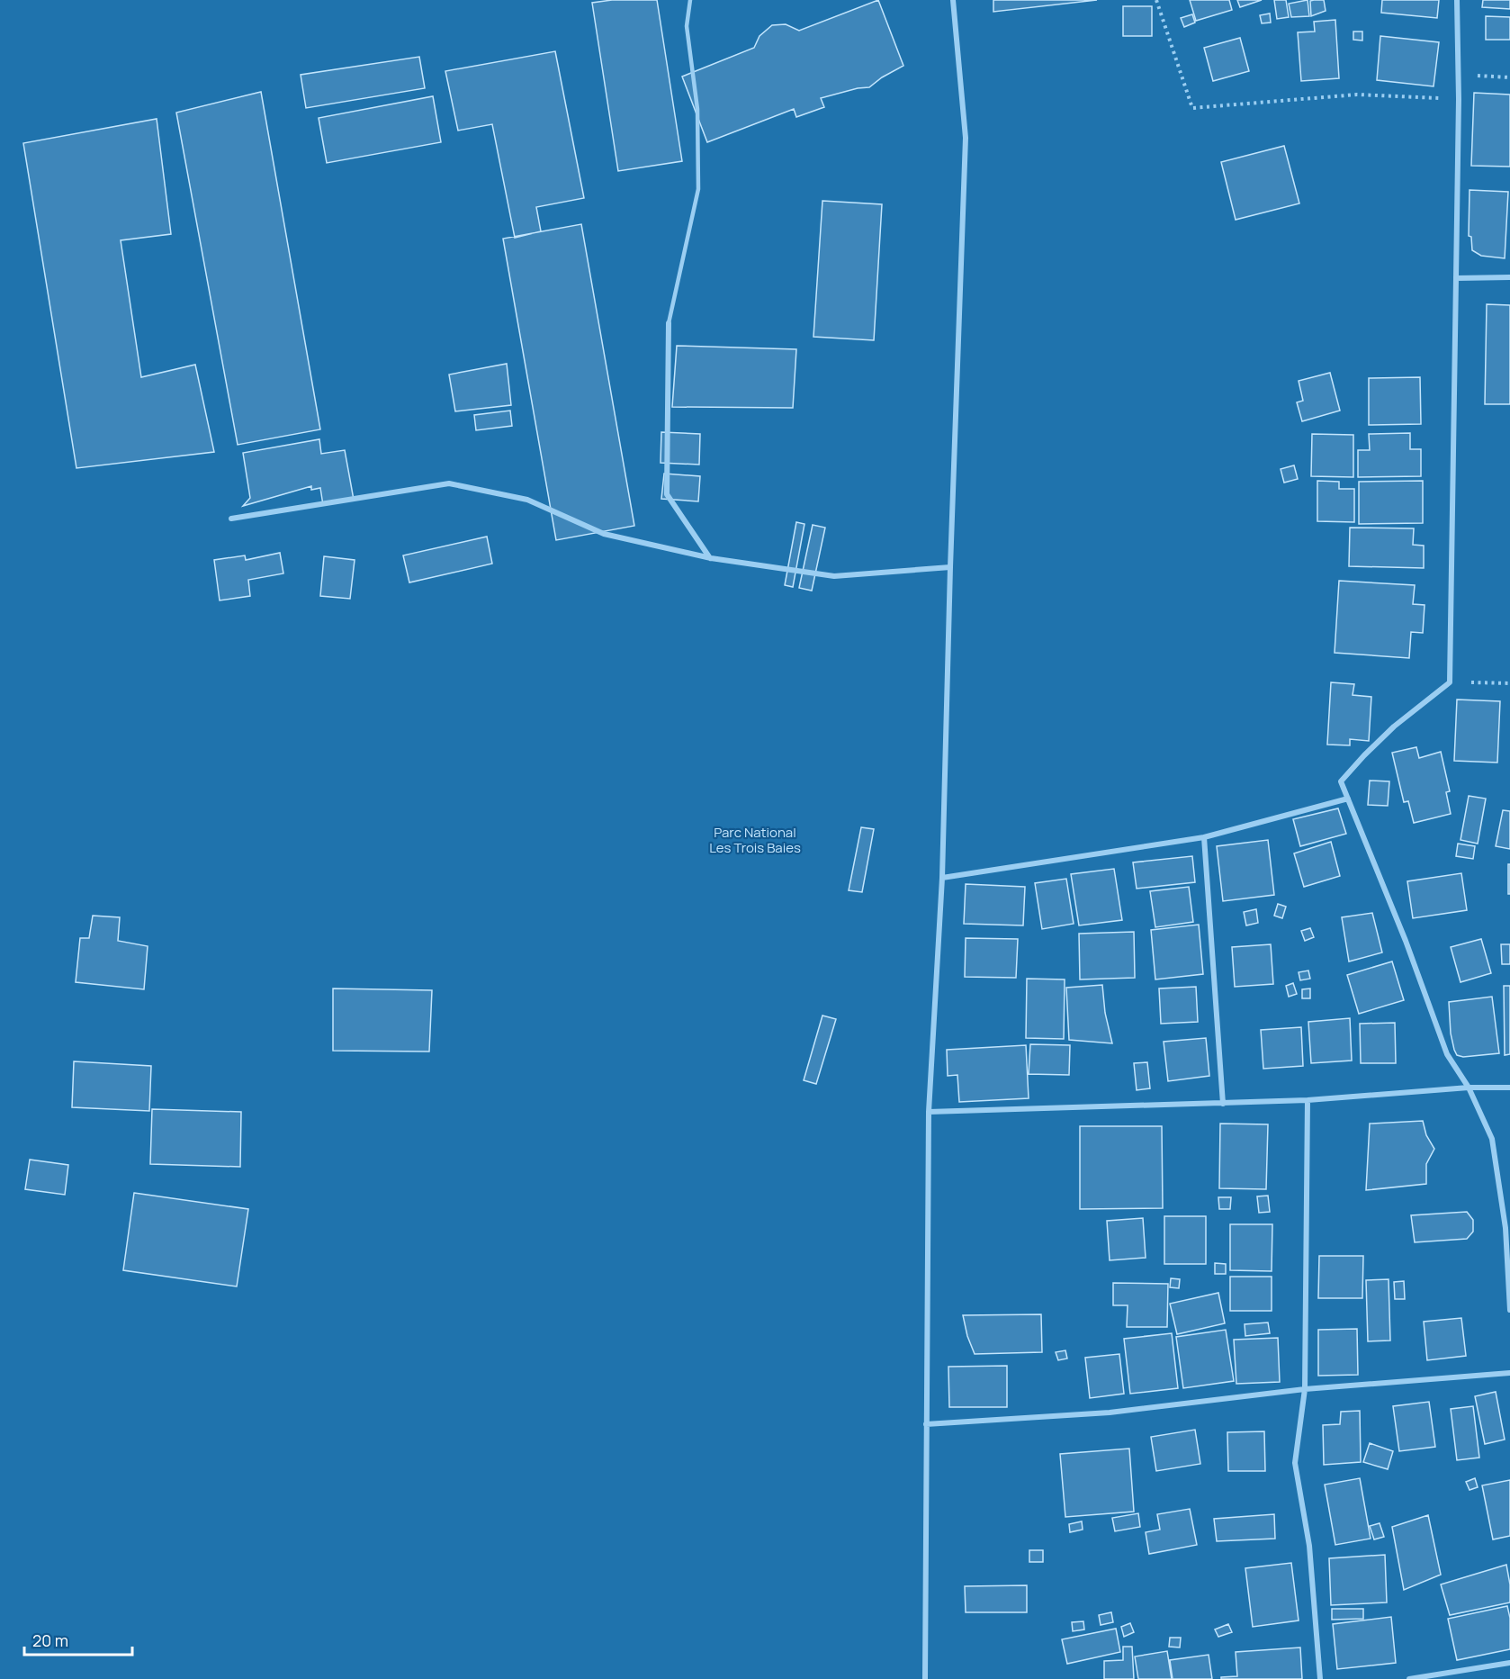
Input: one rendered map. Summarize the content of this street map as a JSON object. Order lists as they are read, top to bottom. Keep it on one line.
{"parks":["Parc National Les Trois Baies"],"scale_bar":"20 m"}
